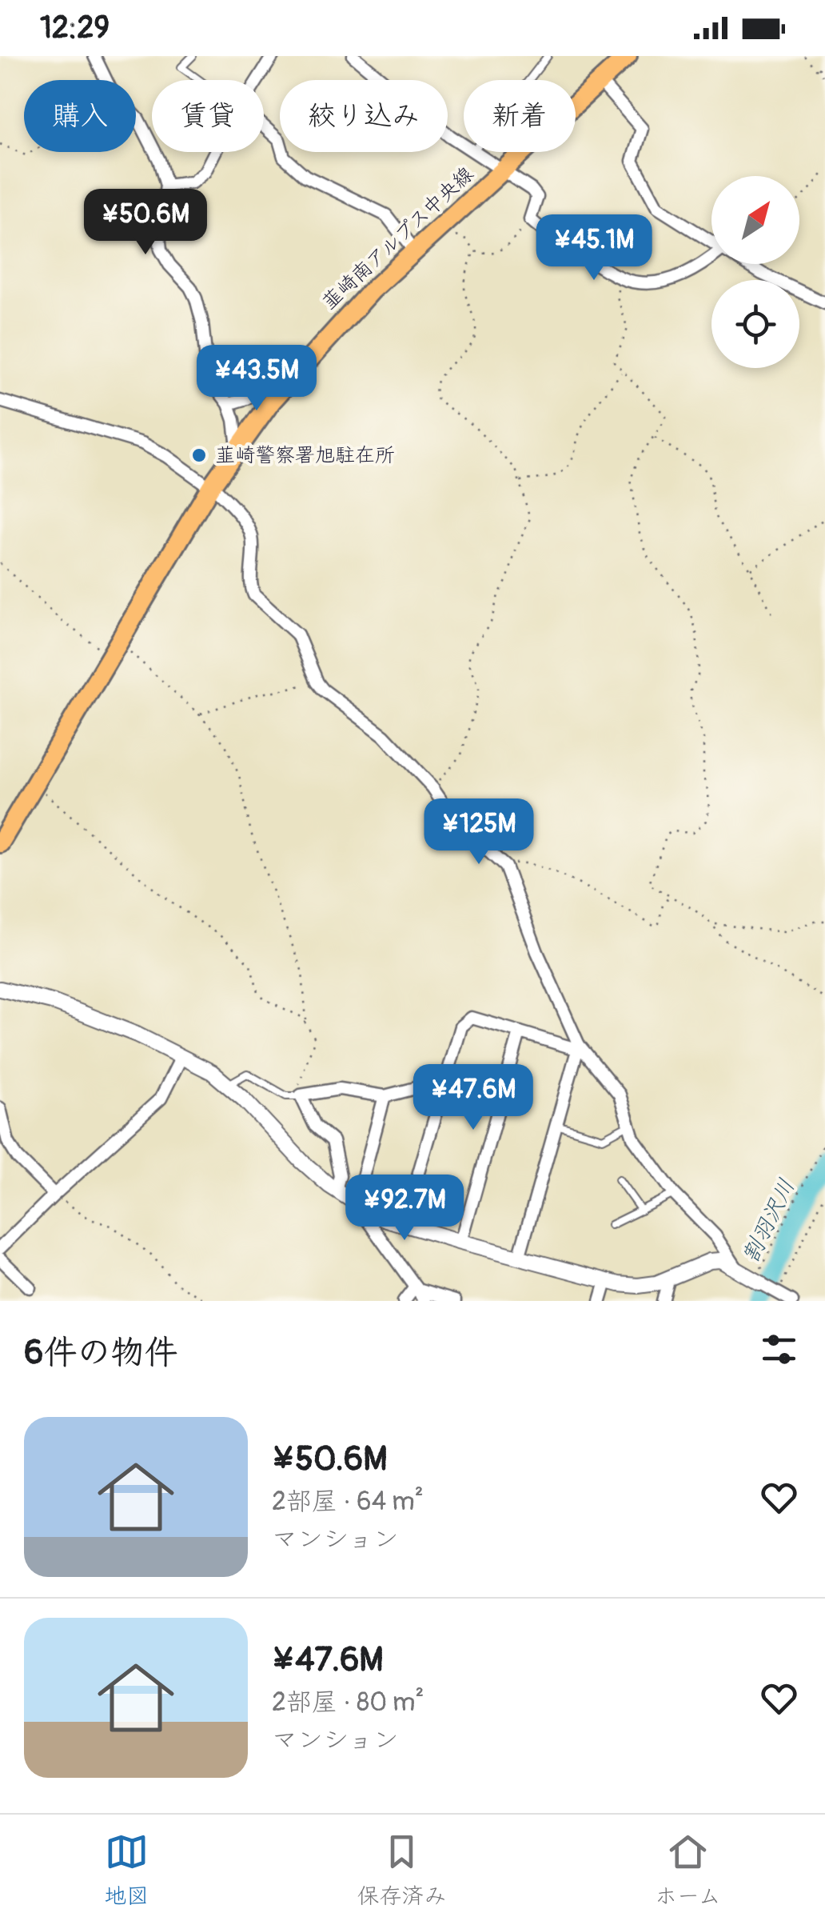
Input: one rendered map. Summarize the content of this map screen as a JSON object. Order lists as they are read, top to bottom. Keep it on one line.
{"streets":{"main road":["韮崎南アルプス中央線"]},"water":["割羽沢川"],"places":["韮崎警察署旭駐在所"],"north":"top right","page":{"status":"12:29","chip":["購入","賃貸","絞り込み","新着"],"price":["¥50.6M","¥45.1M","¥43.5M","¥125M","¥47.6M","¥92.7M"],"heading":"6件の物件","list":[{"name":"¥50.6M","note":"2部屋 · 64 m² · マンション"},{"name":"¥47.6M","note":"2部屋 · 80 m² · マンション"}],"tabs":["地図","保存済み","ホーム"]}}
